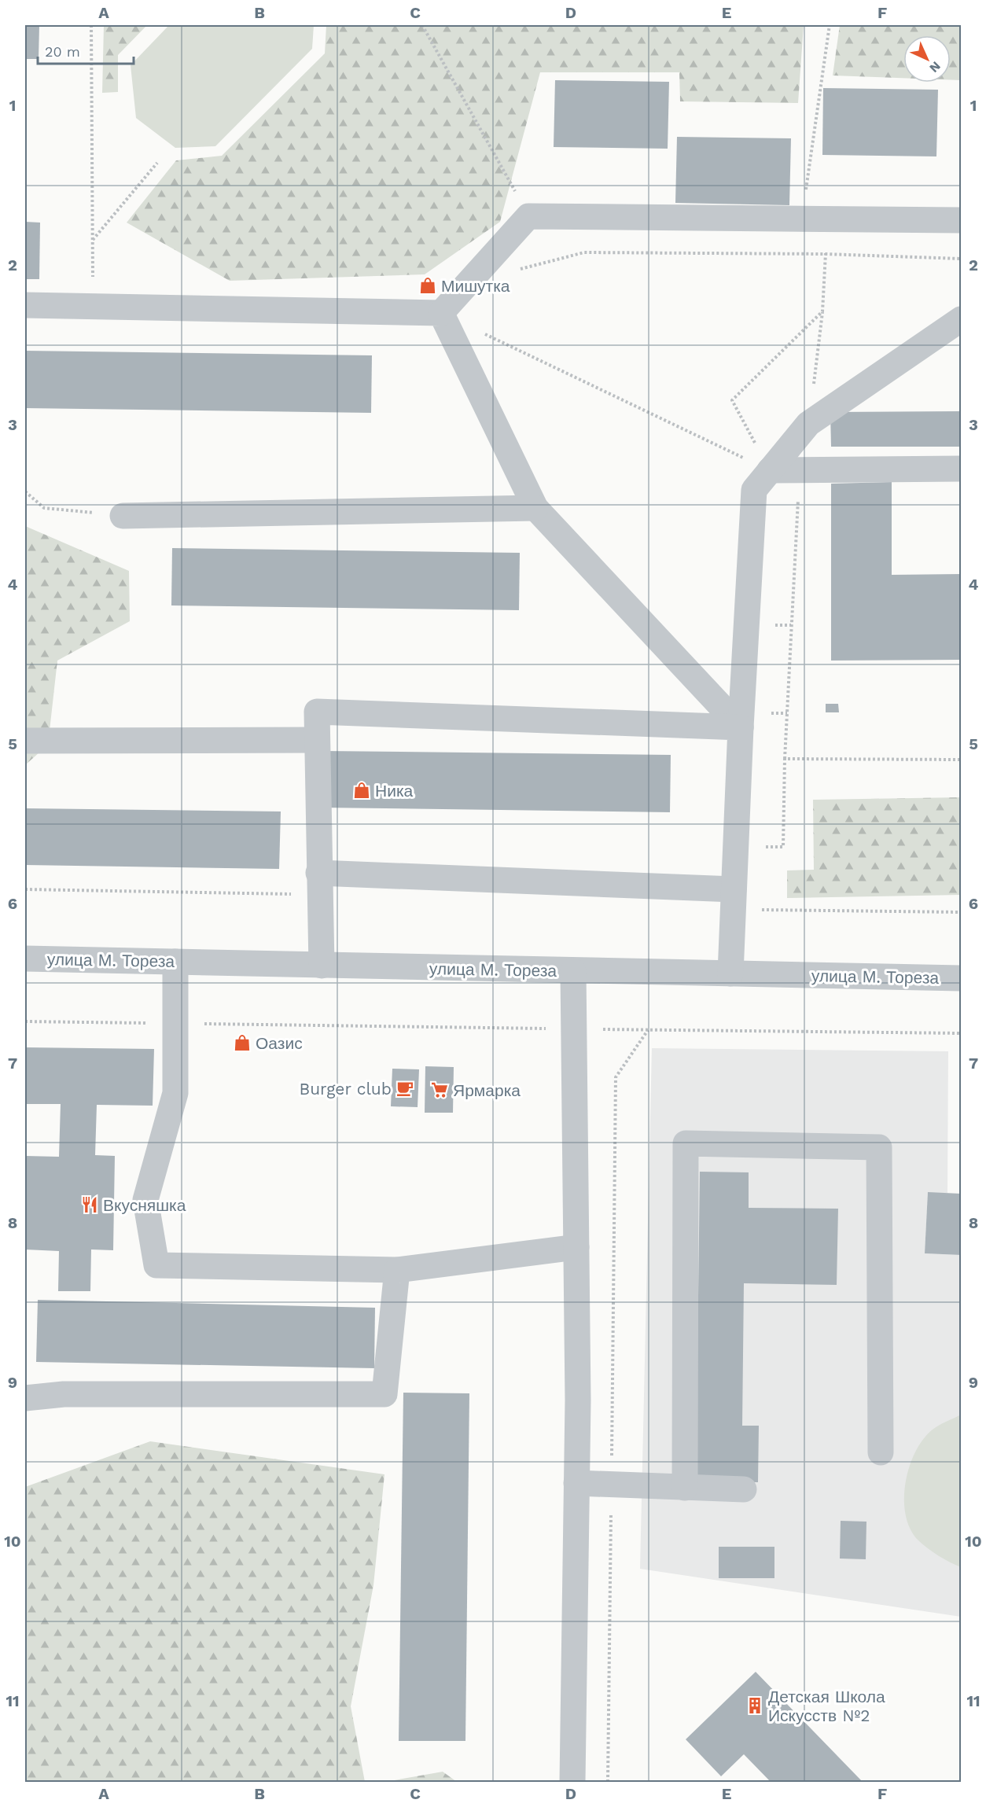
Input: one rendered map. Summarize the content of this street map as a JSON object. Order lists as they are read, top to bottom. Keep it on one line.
{"streets":{"street":["улица М. Тореза"]},"places":{"shop":["Мишутка","Ника","Оазис"],"cafe":["Burger club"],"supermarket":["Ярмарка"],"restaurant":["Вкусняшка"],"building":["Детская Школа Искусств №2"]},"scale_bar":"20 m","north":"bottom right","grid":{"columns":["A","B","C","D","E","F"],"rows":["1","2","3","4","5","6","7","8","9","10","11"]}}
